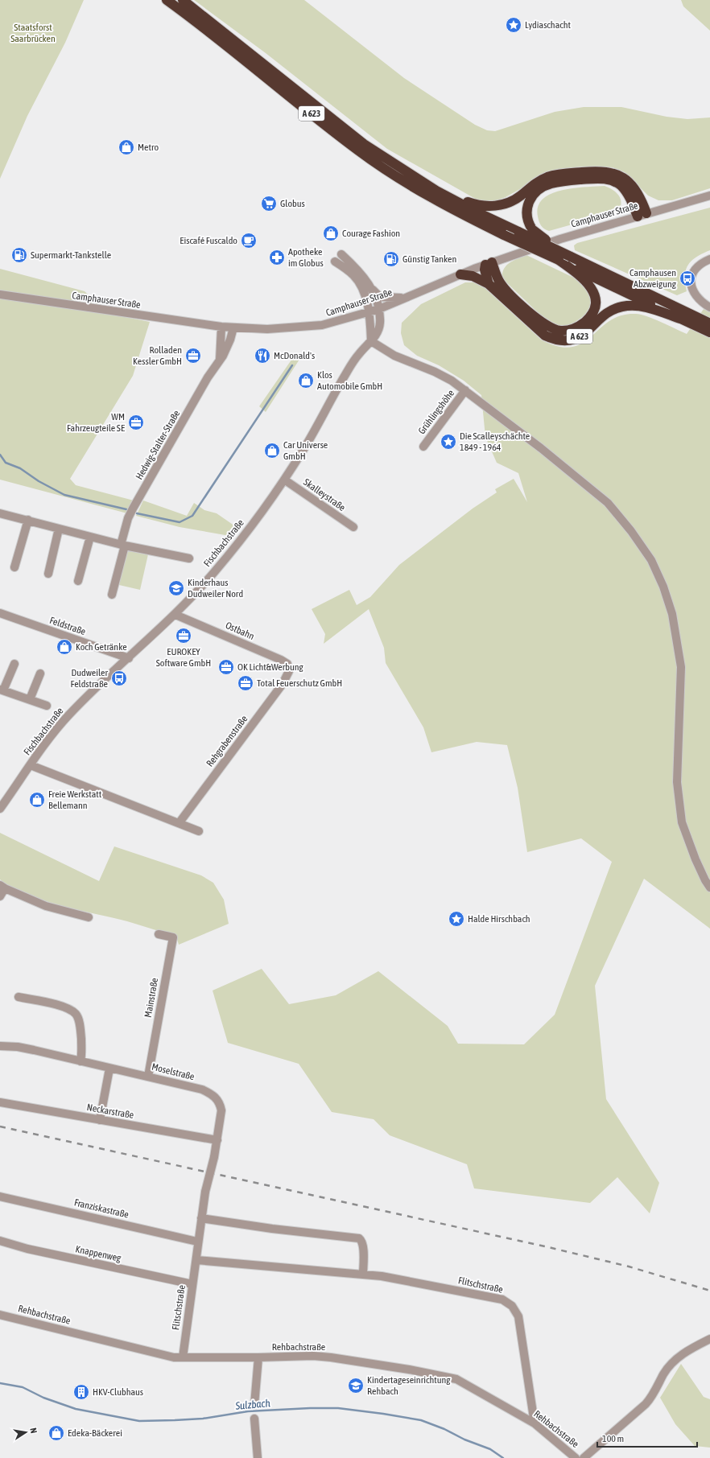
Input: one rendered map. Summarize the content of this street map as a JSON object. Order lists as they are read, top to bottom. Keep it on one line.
{"streets":{"highway":["A 623"],"street":["Camphauser Straße","Grühlingshöhe","Hedwig-Stalter-Straße","Skalleystraße","Fischbachstraße","Feldstraße","Ostbahn","Rehgrabenstraße","Mainstraße","Moselstraße","Neckarstraße","Franziskastraße","Knappenweg","Flitschstraße","Rehbachstraße"]},"crossings":[["Camphauser Straße","Hedwig-Stalter-Straße"],["Camphauser Straße","Fischbachstraße"],["Skalleystraße","Fischbachstraße"],["Fischbachstraße","Feldstraße"],["Fischbachstraße","Ostbahn"],["Ostbahn","Rehgrabenstraße"],["Mainstraße","Moselstraße"],["Moselstraße","Neckarstraße"],["Moselstraße","Flitschstraße"],["Neckarstraße","Flitschstraße"],["Franziskastraße","Flitschstraße"],["Knappenweg","Flitschstraße"],["Flitschstraße","Rehbachstraße"]],"water":["Sulzbach"],"parks":["Staatsforst Saarbrücken"],"places":{"place":["Lydiaschacht","Die Scalleyschächte 1849 - 1964","Halde Hirschbach"],"shop":["Metro","Courage Fashion","Klos Automobile GmbH","Car Universe GmbH","Koch Getränke","Freie Werkstatt Bellemann","Edeka-Bäckerei"],"supermarket":["Globus"],"cafe":["Eiscafé Fuscaldo"],"fuel station":["Supermarkt-Tankstelle","Günstig Tanken"],"pharmacy":["Apotheke im Globus"],"bus stop":["Camphausen Abzweigung","Dudweiler Feldstraße"],"office":["Rolladen Kessler GmbH","WM Fahrzeugteile SE","EUROKEY Software GmbH","OK Licht&Werbung","Total Feuerschutz GmbH"],"restaurant":["McDonald's"],"school or university":["Kinderhaus Dudweiler Nord","Kindertageseinrichtung Rehbach"],"building":["HKV-Clubhaus"]},"scale_bar":"100 m","north":"right"}
